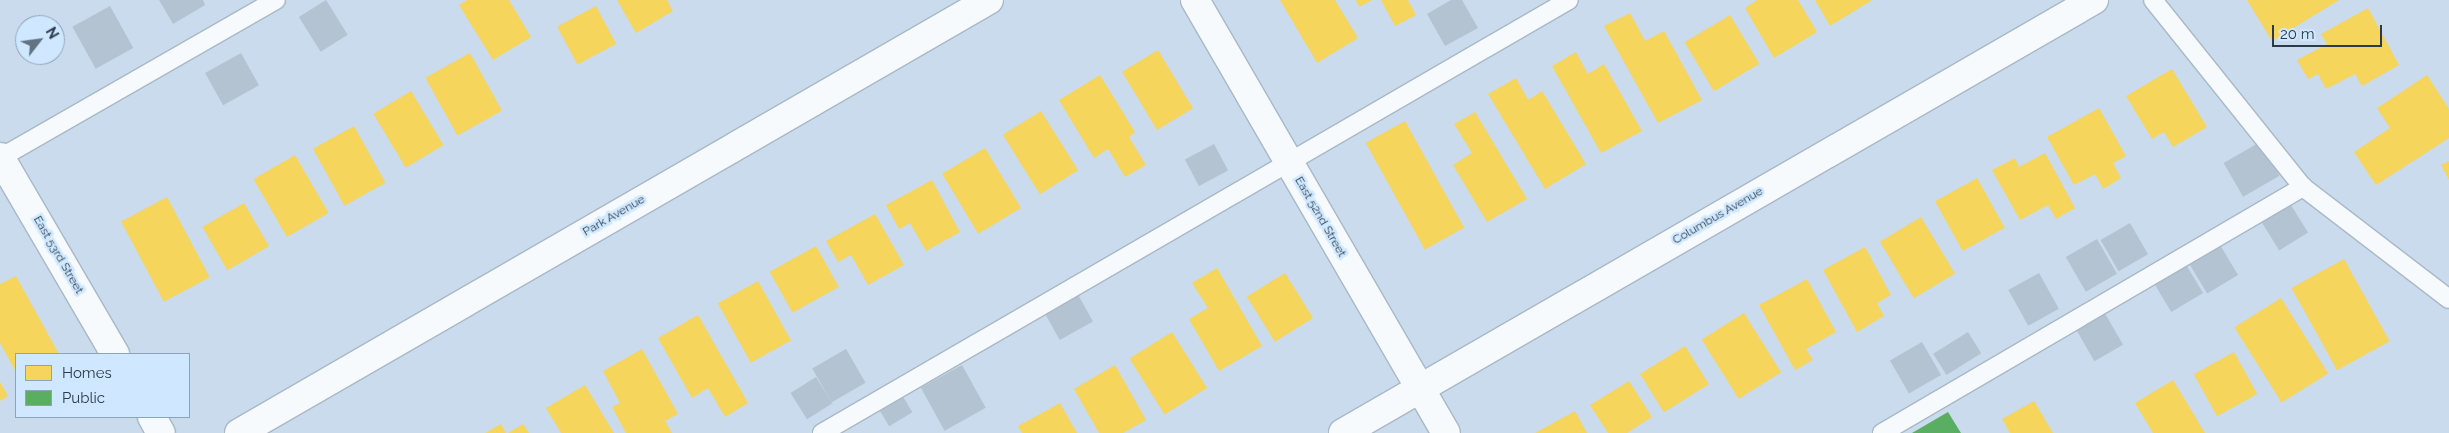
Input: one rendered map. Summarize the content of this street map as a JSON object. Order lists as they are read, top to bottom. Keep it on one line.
{"streets":{"street":["Park Avenue","Columbus Avenue","East 52nd Street","East 53rd Street"]},"crossings":[["Columbus Avenue","East 52nd Street"]],"legend":["Homes","Public"],"scale_bar":"20 m","north":"top right"}
